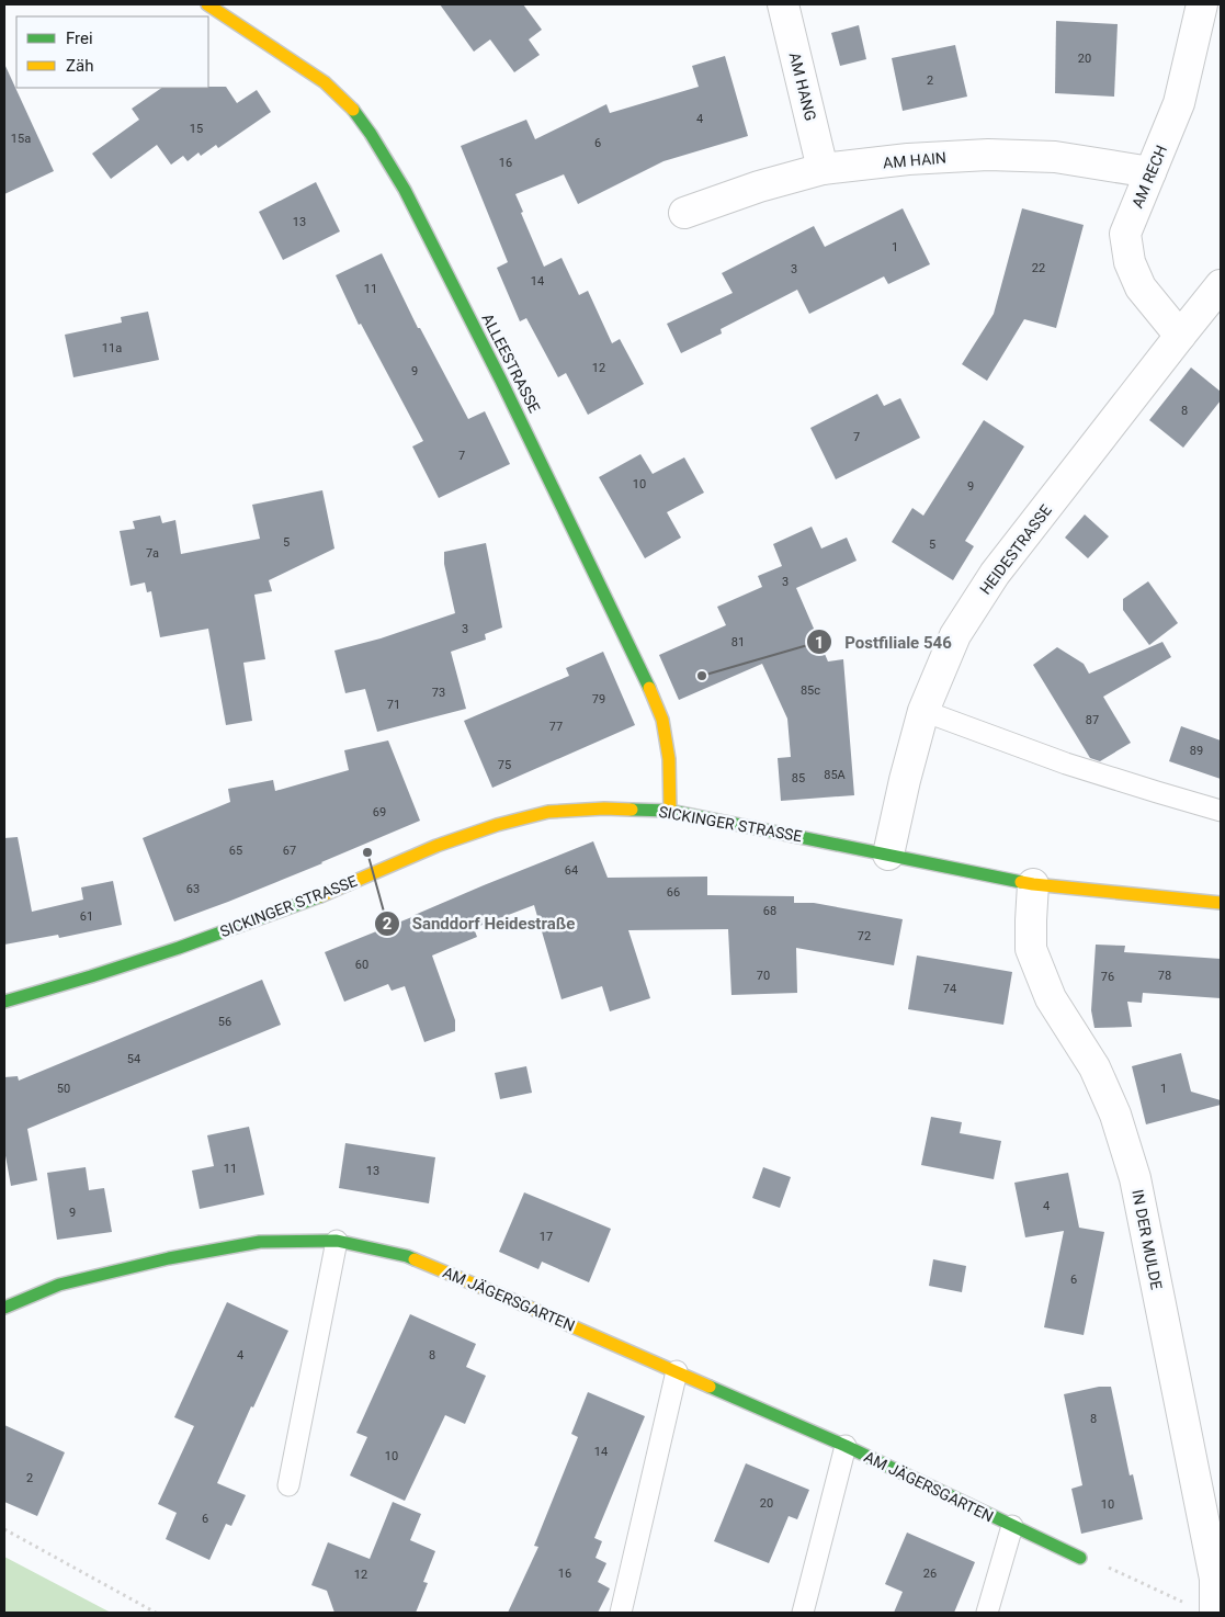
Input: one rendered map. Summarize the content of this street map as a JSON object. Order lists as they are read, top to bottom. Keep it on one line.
{"streets":{"street":["AM HANG","AM HAIN","AM RECH","ALLEESTRASSE","HEIDESTRASSE","SICKINGER STRASSE","IN DER MULDE","AM JÄGERSGARTEN"]},"crossings":[["AM HANG","AM HAIN"],["AM HAIN","AM RECH"],["AM RECH","HEIDESTRASSE"],["ALLEESTRASSE","SICKINGER STRASSE"],["HEIDESTRASSE","SICKINGER STRASSE"],["SICKINGER STRASSE","IN DER MULDE"]],"places":["Postfiliale 546","Sanddorf Heidestraße"],"house_numbers":["20","2","4","15","15a","6","16","13","1","22","3","14","11","11a","12","9","8","7","7","10","9","5","5","7a","3","3","81","85c","73","79","71","87","77","89","75","85A","85","69","65","67","64","63","66","68","61","72","60","70","78","76","74","56","54","50","1","11","13","4","9","17","6","4","8","8","14","10","2","20","10","6","16","26","12"],"legend":["Frei","Zäh"]}
